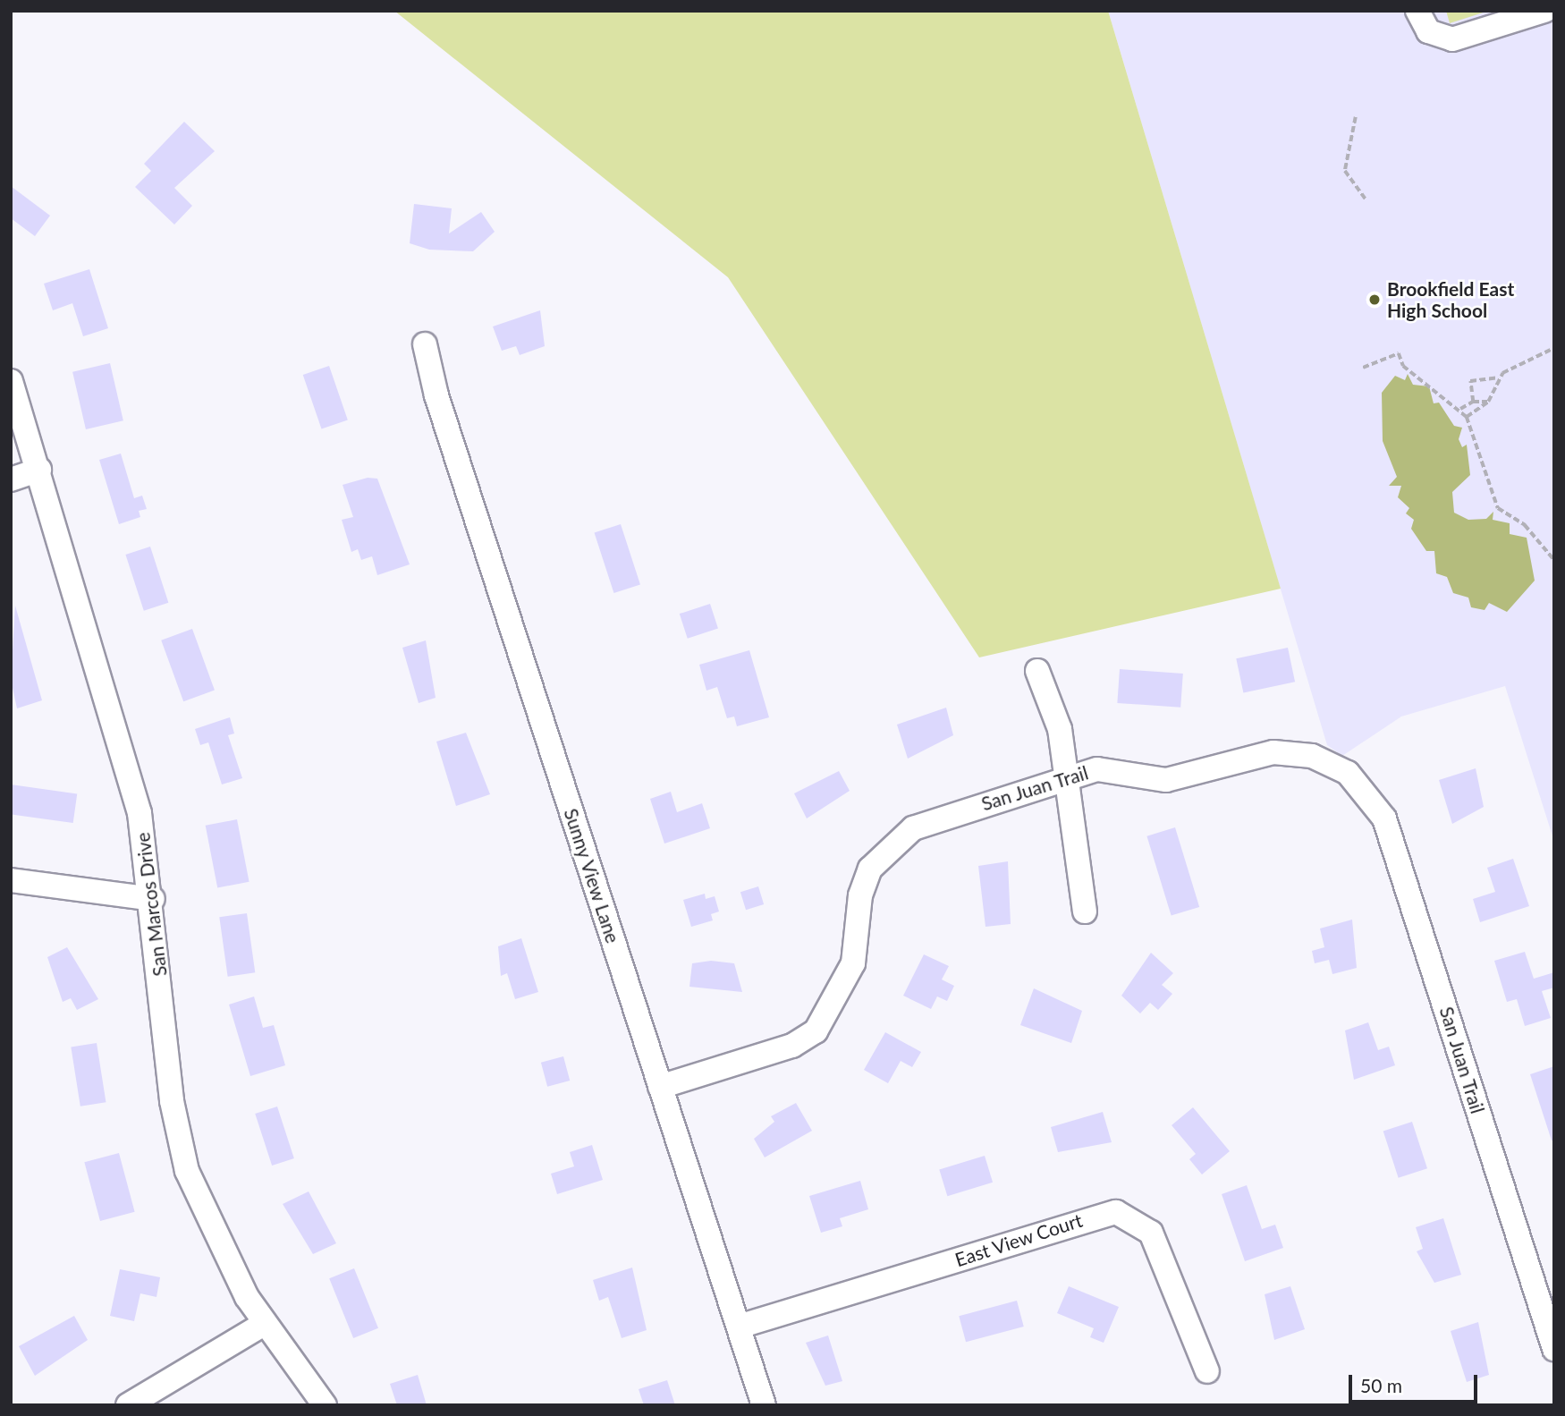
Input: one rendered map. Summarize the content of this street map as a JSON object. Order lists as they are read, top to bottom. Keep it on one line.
{"streets":{"street":["San Juan Trail","Sunny View Lane","San Marcos Drive","East View Court"]},"crossings":[["San Juan Trail","Sunny View Lane"],["Sunny View Lane","East View Court"]],"places":["Brookfield East High School"],"scale_bar":"50 m"}
